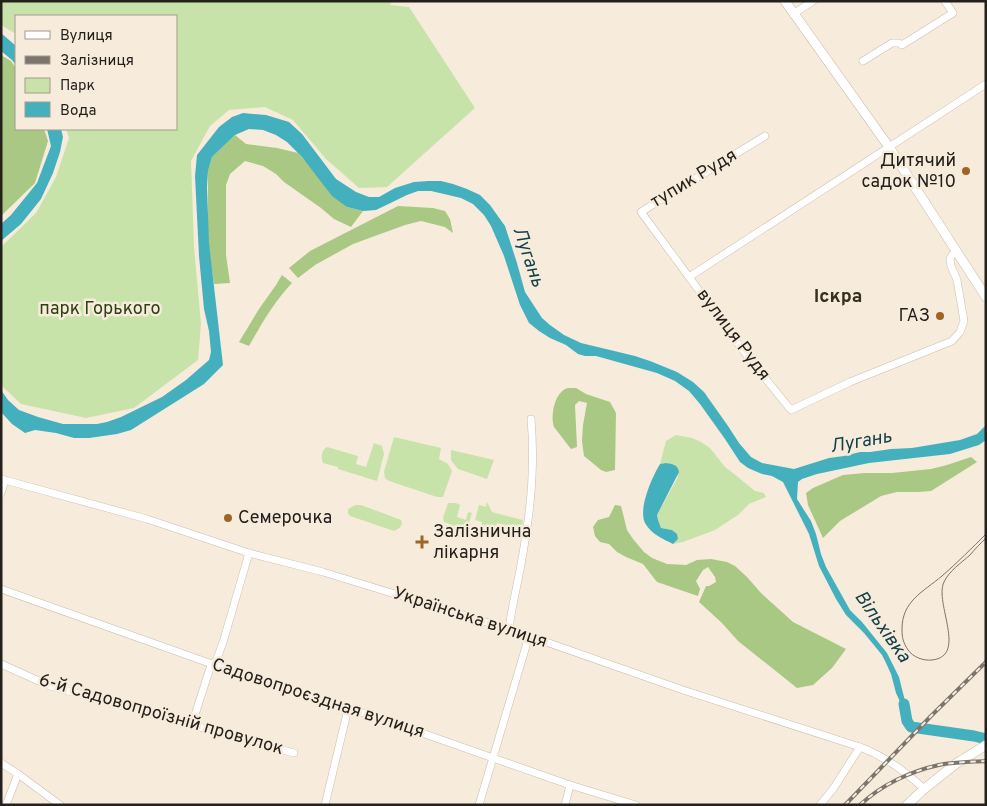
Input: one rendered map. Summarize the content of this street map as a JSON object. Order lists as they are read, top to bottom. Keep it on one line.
{"streets":{"street":["тупик Рудя","вулиця Рудя","Українська вулиця","Садовопроєздная вулиця","6-й Садовопроїзній провулок"]},"crossings":[["тупик Рудя","вулиця Рудя"]],"districts":["Іскра"],"water":["Лугань","Вільхівка"],"parks":["парк Горького"],"places":{"other":["Дитячий садок №10","ГАЗ","Семерочка"],"health":["Залізнична лікарня"]},"legend":["Вулиця","Залізниця","Парк","Вода"]}
